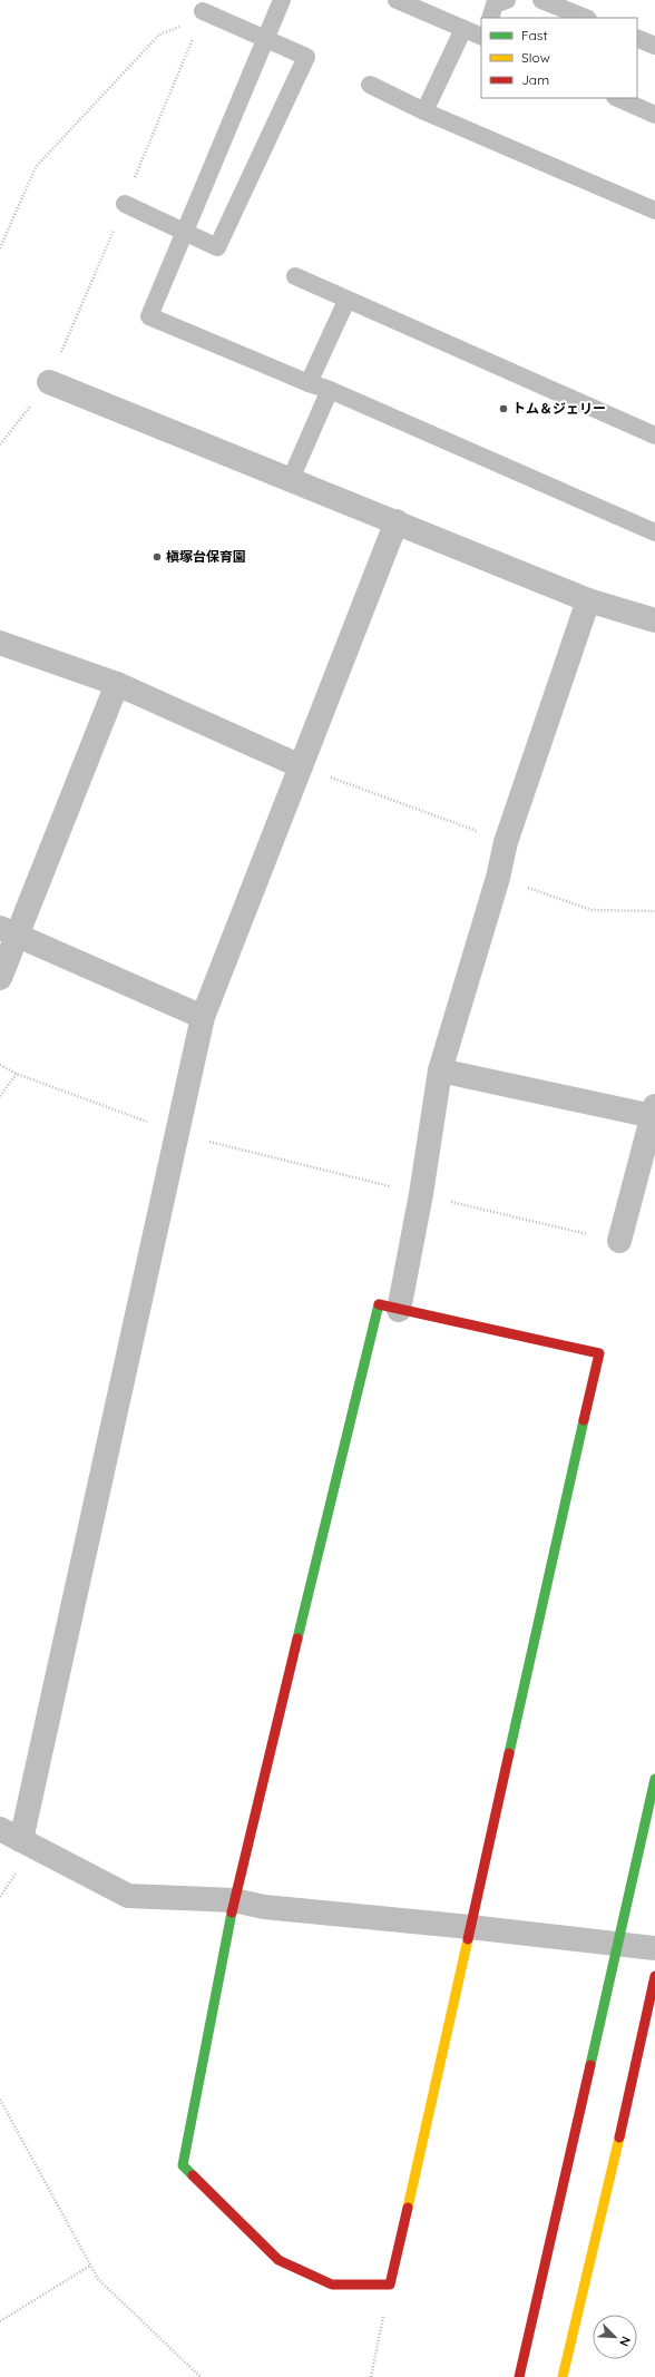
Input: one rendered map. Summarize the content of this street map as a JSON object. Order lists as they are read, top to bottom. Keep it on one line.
{"places":["トム＆ジェリー","槇塚台保育園"],"legend":["Fast","Slow","Jam"],"north":"bottom right"}
